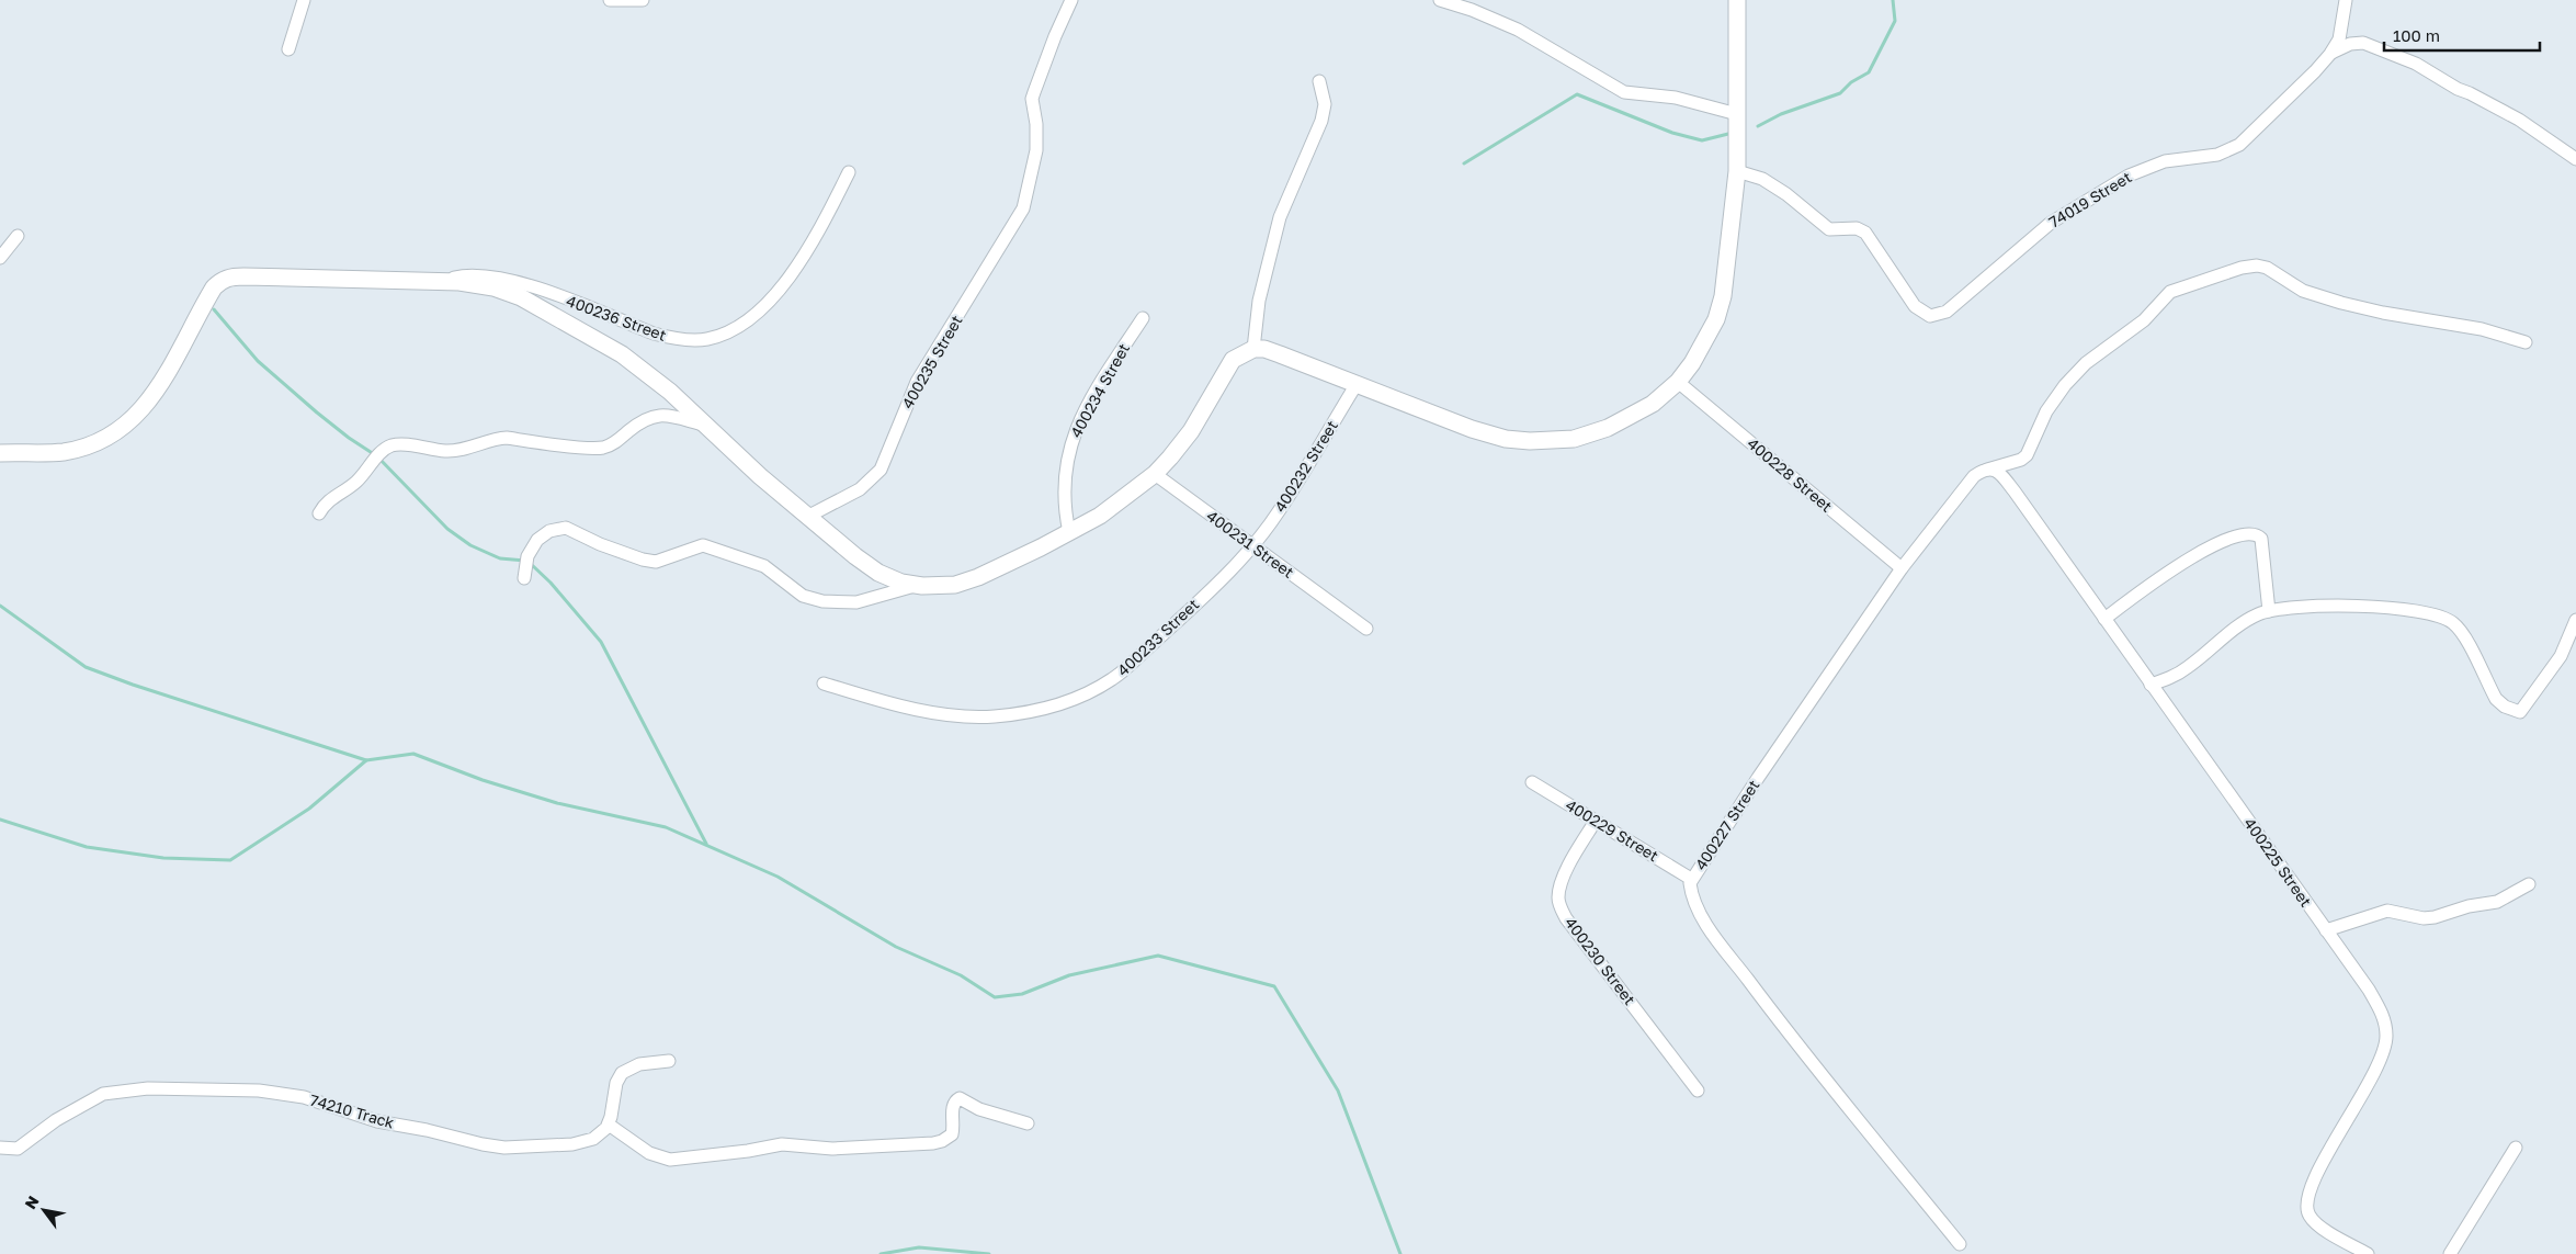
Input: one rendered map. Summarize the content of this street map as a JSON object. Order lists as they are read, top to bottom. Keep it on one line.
{"streets":{"street":["74019 Street","400236 Street","400235 Street","400234 Street","400232 Street","400228 Street","400231 Street","400233 Street","400227 Street","400229 Street","400225 Street","400230 Street","74210 Track"]},"crossings":[["400232 Street","400231 Street"],["400232 Street","400233 Street"],["400228 Street","400227 Street"],["400231 Street","400233 Street"],["400227 Street","400229 Street"],["400227 Street","400225 Street"],["400229 Street","400230 Street"]],"scale_bar":"100 m","north":"top left"}
